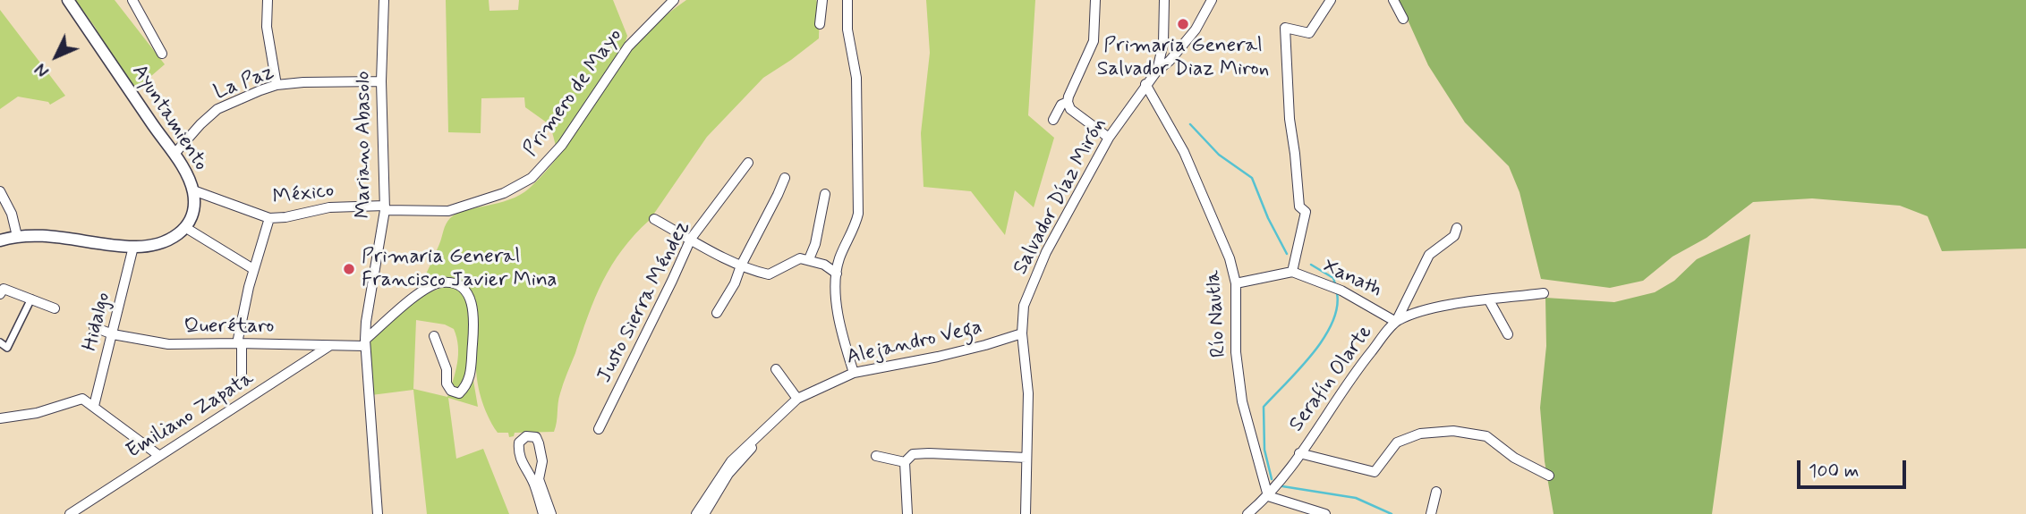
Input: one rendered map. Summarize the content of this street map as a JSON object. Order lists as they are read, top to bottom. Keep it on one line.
{"streets":{"street":["La Paz","Primero de Mayo","Ayuntamiento","Mariano Abasolo","México","Salvador Díaz Mirón","Xanath","Justo Sierra Méndez","Río Nautla","Hidalgo","Querétaro","Alejandro Vega","Serafín Olarte","Emiliano Zapata"]},"crossings":[["La Paz","Ayuntamiento"],["La Paz","Mariano Abasolo"],["Primero de Mayo","Mariano Abasolo"],["Primero de Mayo","México"],["Ayuntamiento","México"],["Mariano Abasolo","México"],["Mariano Abasolo","Querétaro"],["Salvador Díaz Mirón","Río Nautla"],["Salvador Díaz Mirón","Alejandro Vega"],["Xanath","Serafín Olarte"],["Río Nautla","Serafín Olarte"],["Hidalgo","Querétaro"],["Querétaro","Emiliano Zapata"]],"places":["Primaria General Salvador Diaz Miron","Primaria General Francisco Javier Mina"],"scale_bar":"100 m","north":"bottom left"}
